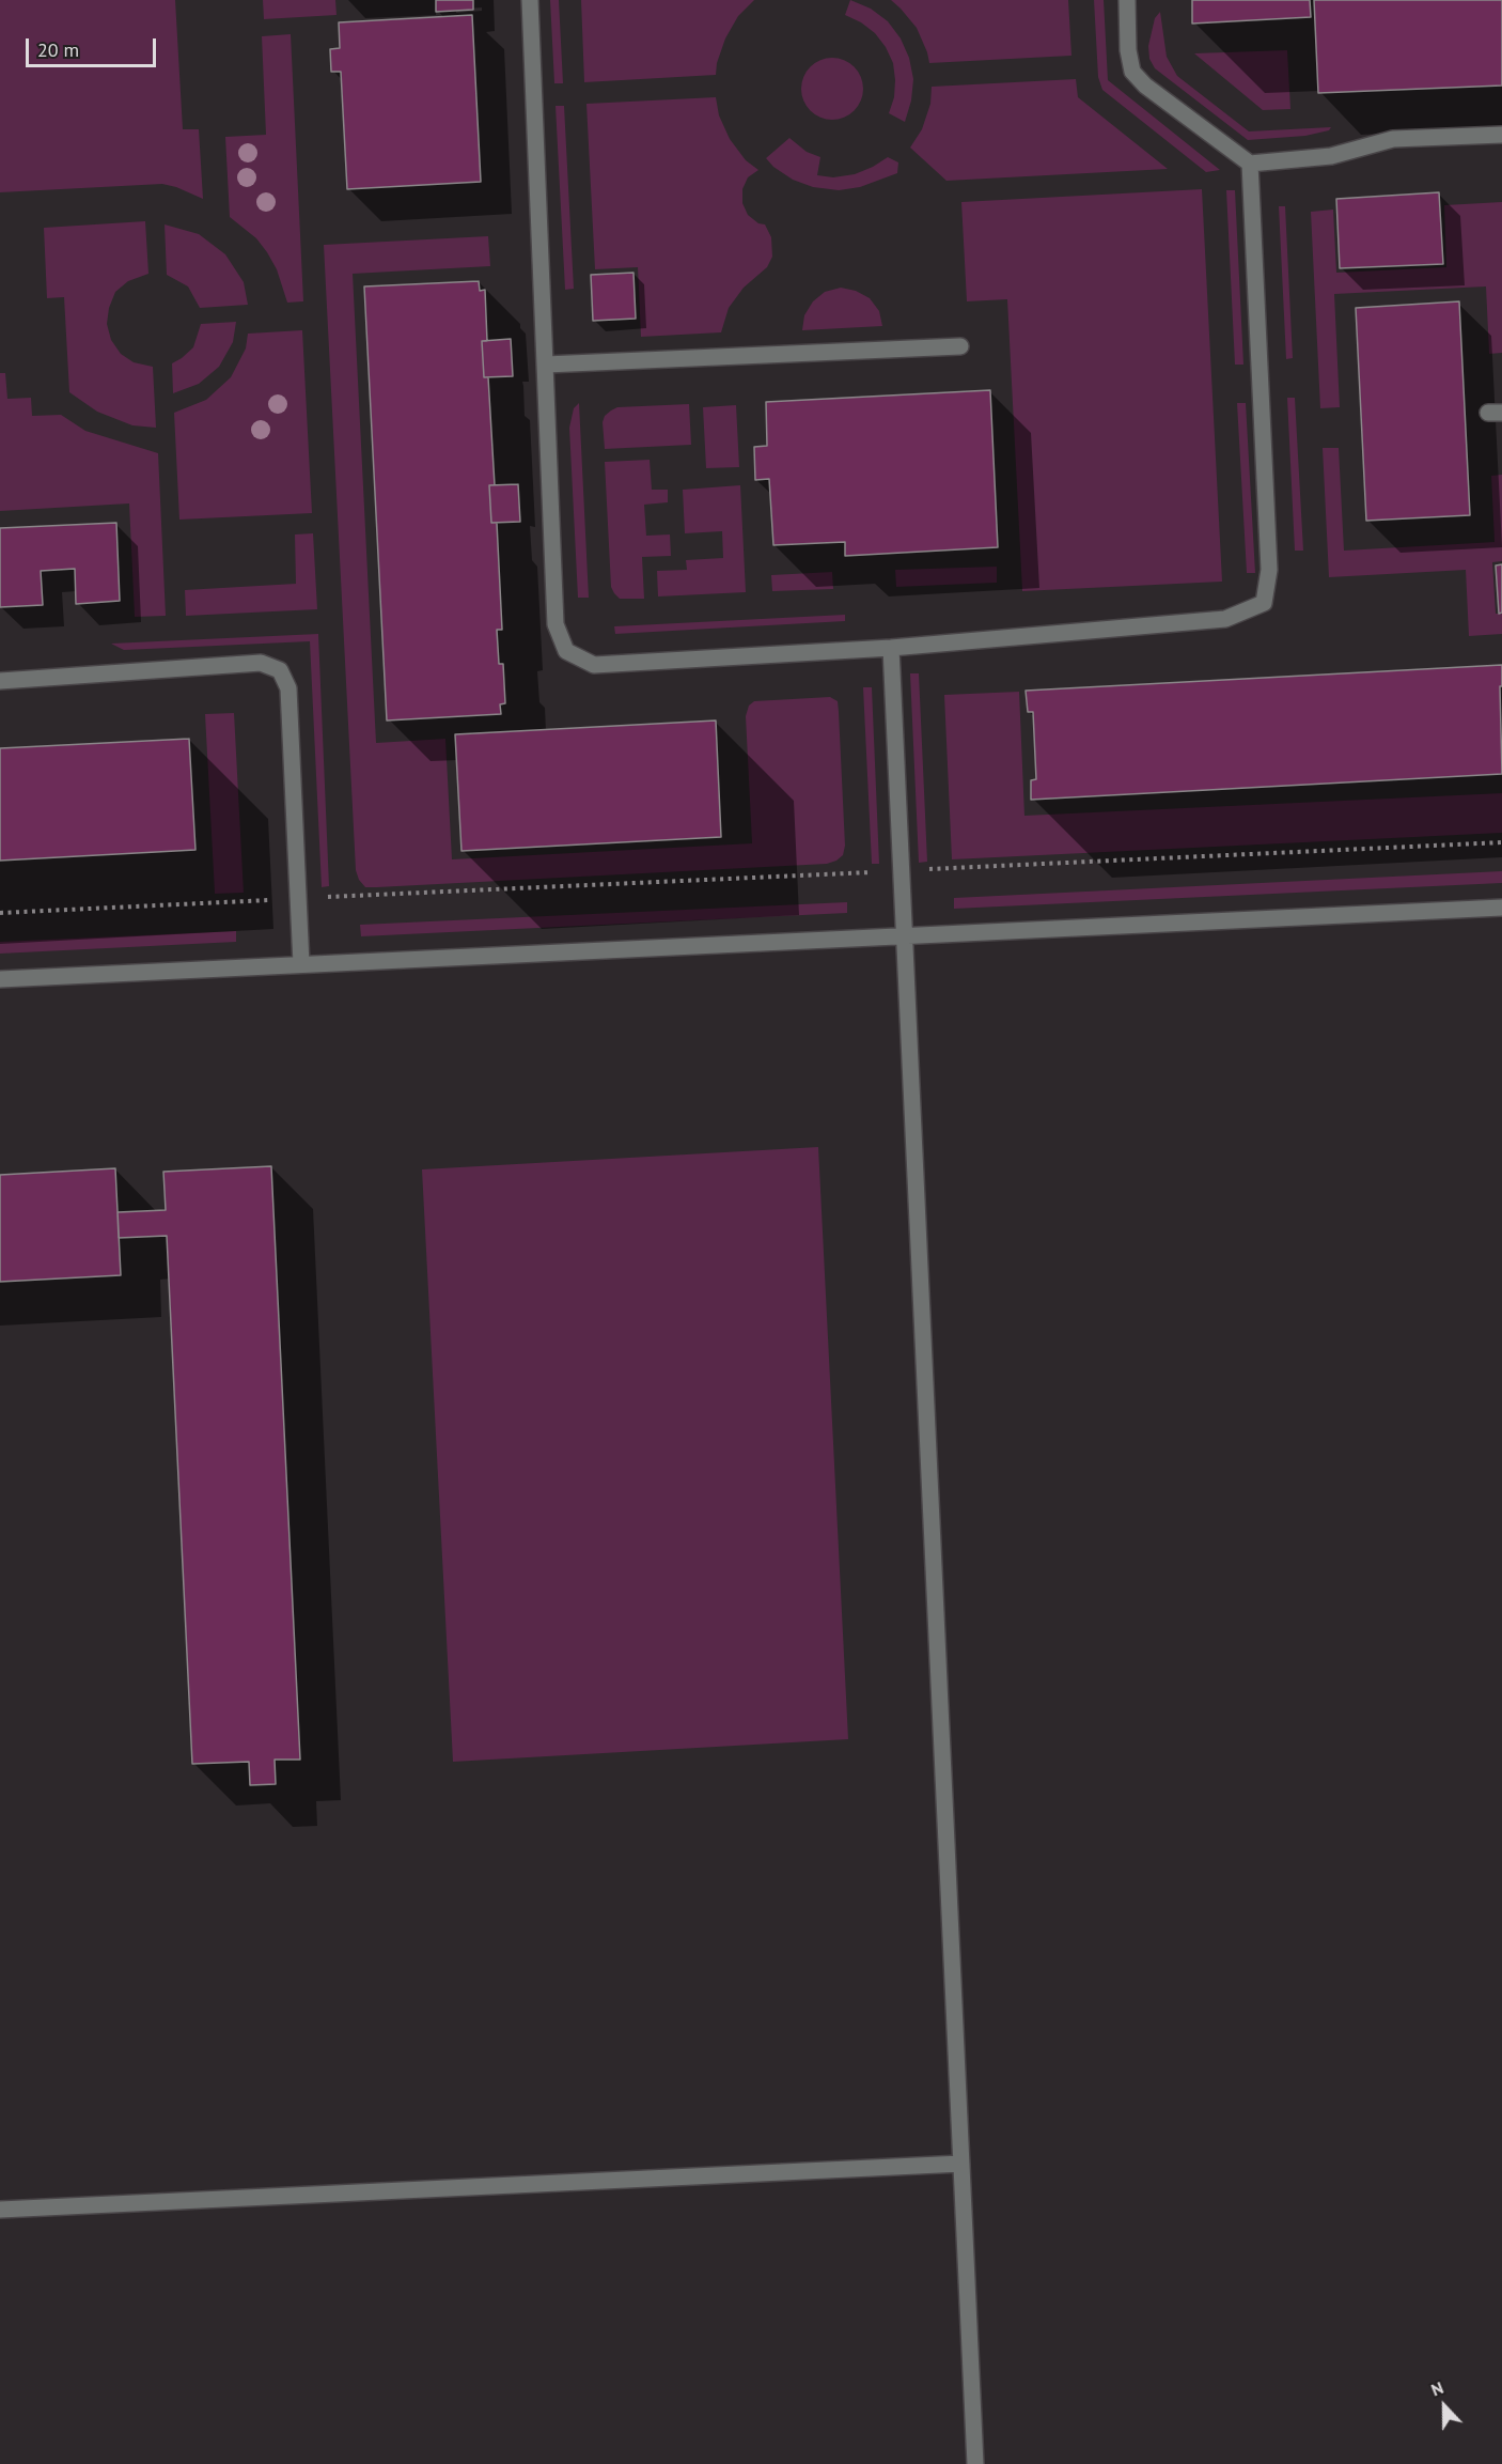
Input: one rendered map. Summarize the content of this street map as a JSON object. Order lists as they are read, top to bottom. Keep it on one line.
{"scale_bar":"20 m","north":"top"}
